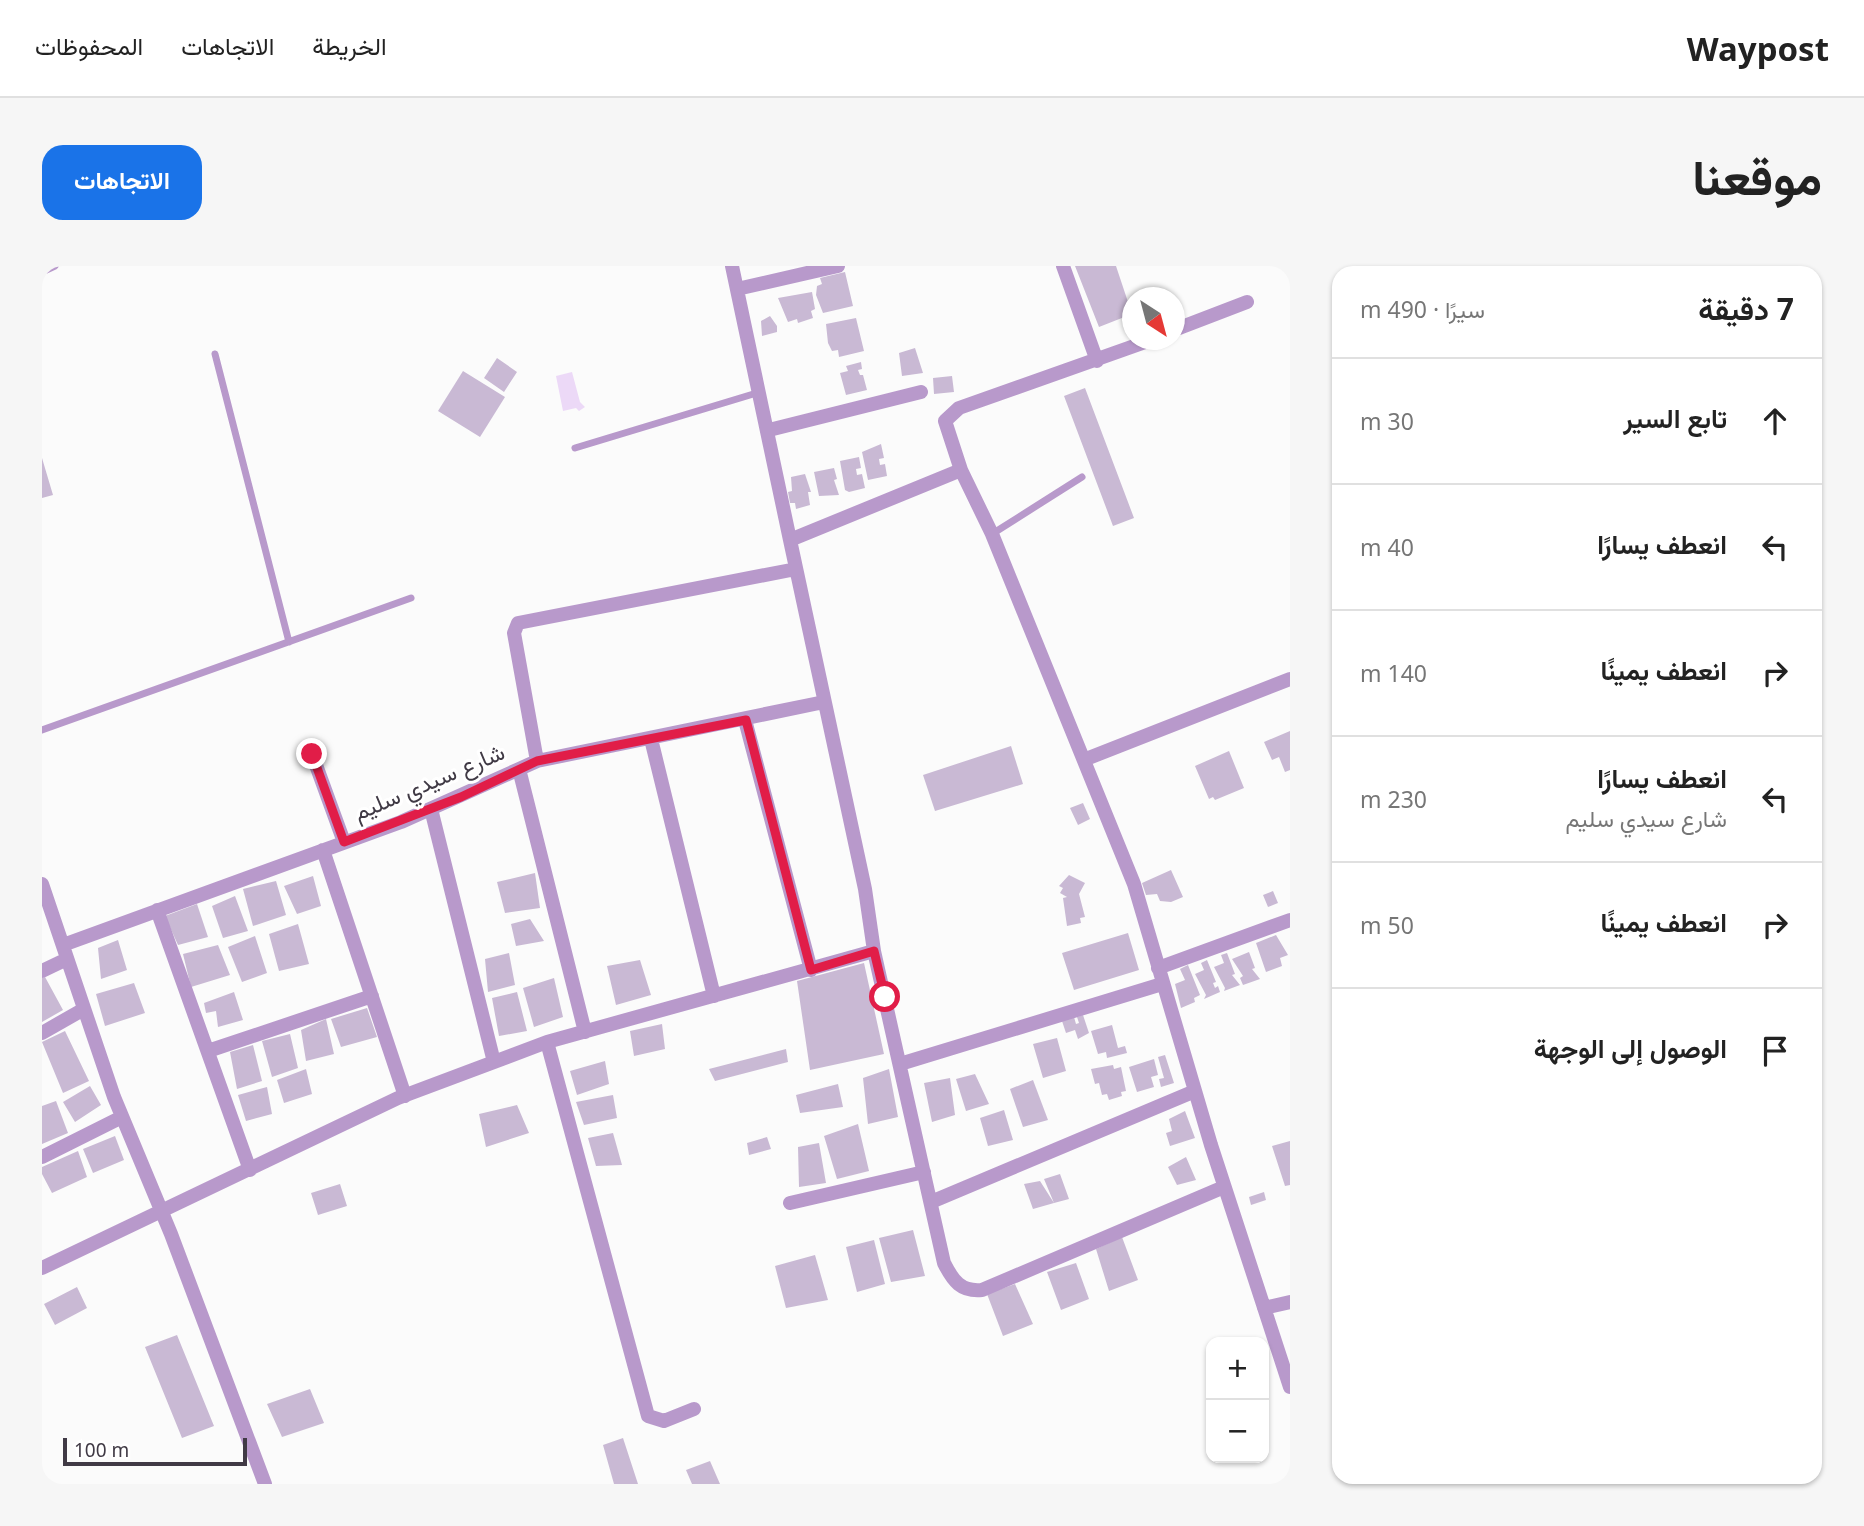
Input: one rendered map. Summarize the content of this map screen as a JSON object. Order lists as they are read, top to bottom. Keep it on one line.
{"streets":{"street":["شارع سيدي سليم"]},"scale_bar":"100 m","north":"bottom right","page":{"header":"Waypost","nav":["الخريطة","الاتجاهات","المحفوظات"],"title":"موقعنا","buttons":"الاتجاهات","heading":["7 دقيقة","سيرًا · 490 m"],"list":[["تابع السير","30 m"],["انعطف يسارًا","40 m"],["انعطف يمينًا","140 m"],["انعطف يسارًا","شارع سيدي سليم","230 m"],["انعطف يمينًا","50 m"],"الوصول إلى الوجهة"],"map_buttons":["+","−"],"scale":"100 m"}}
